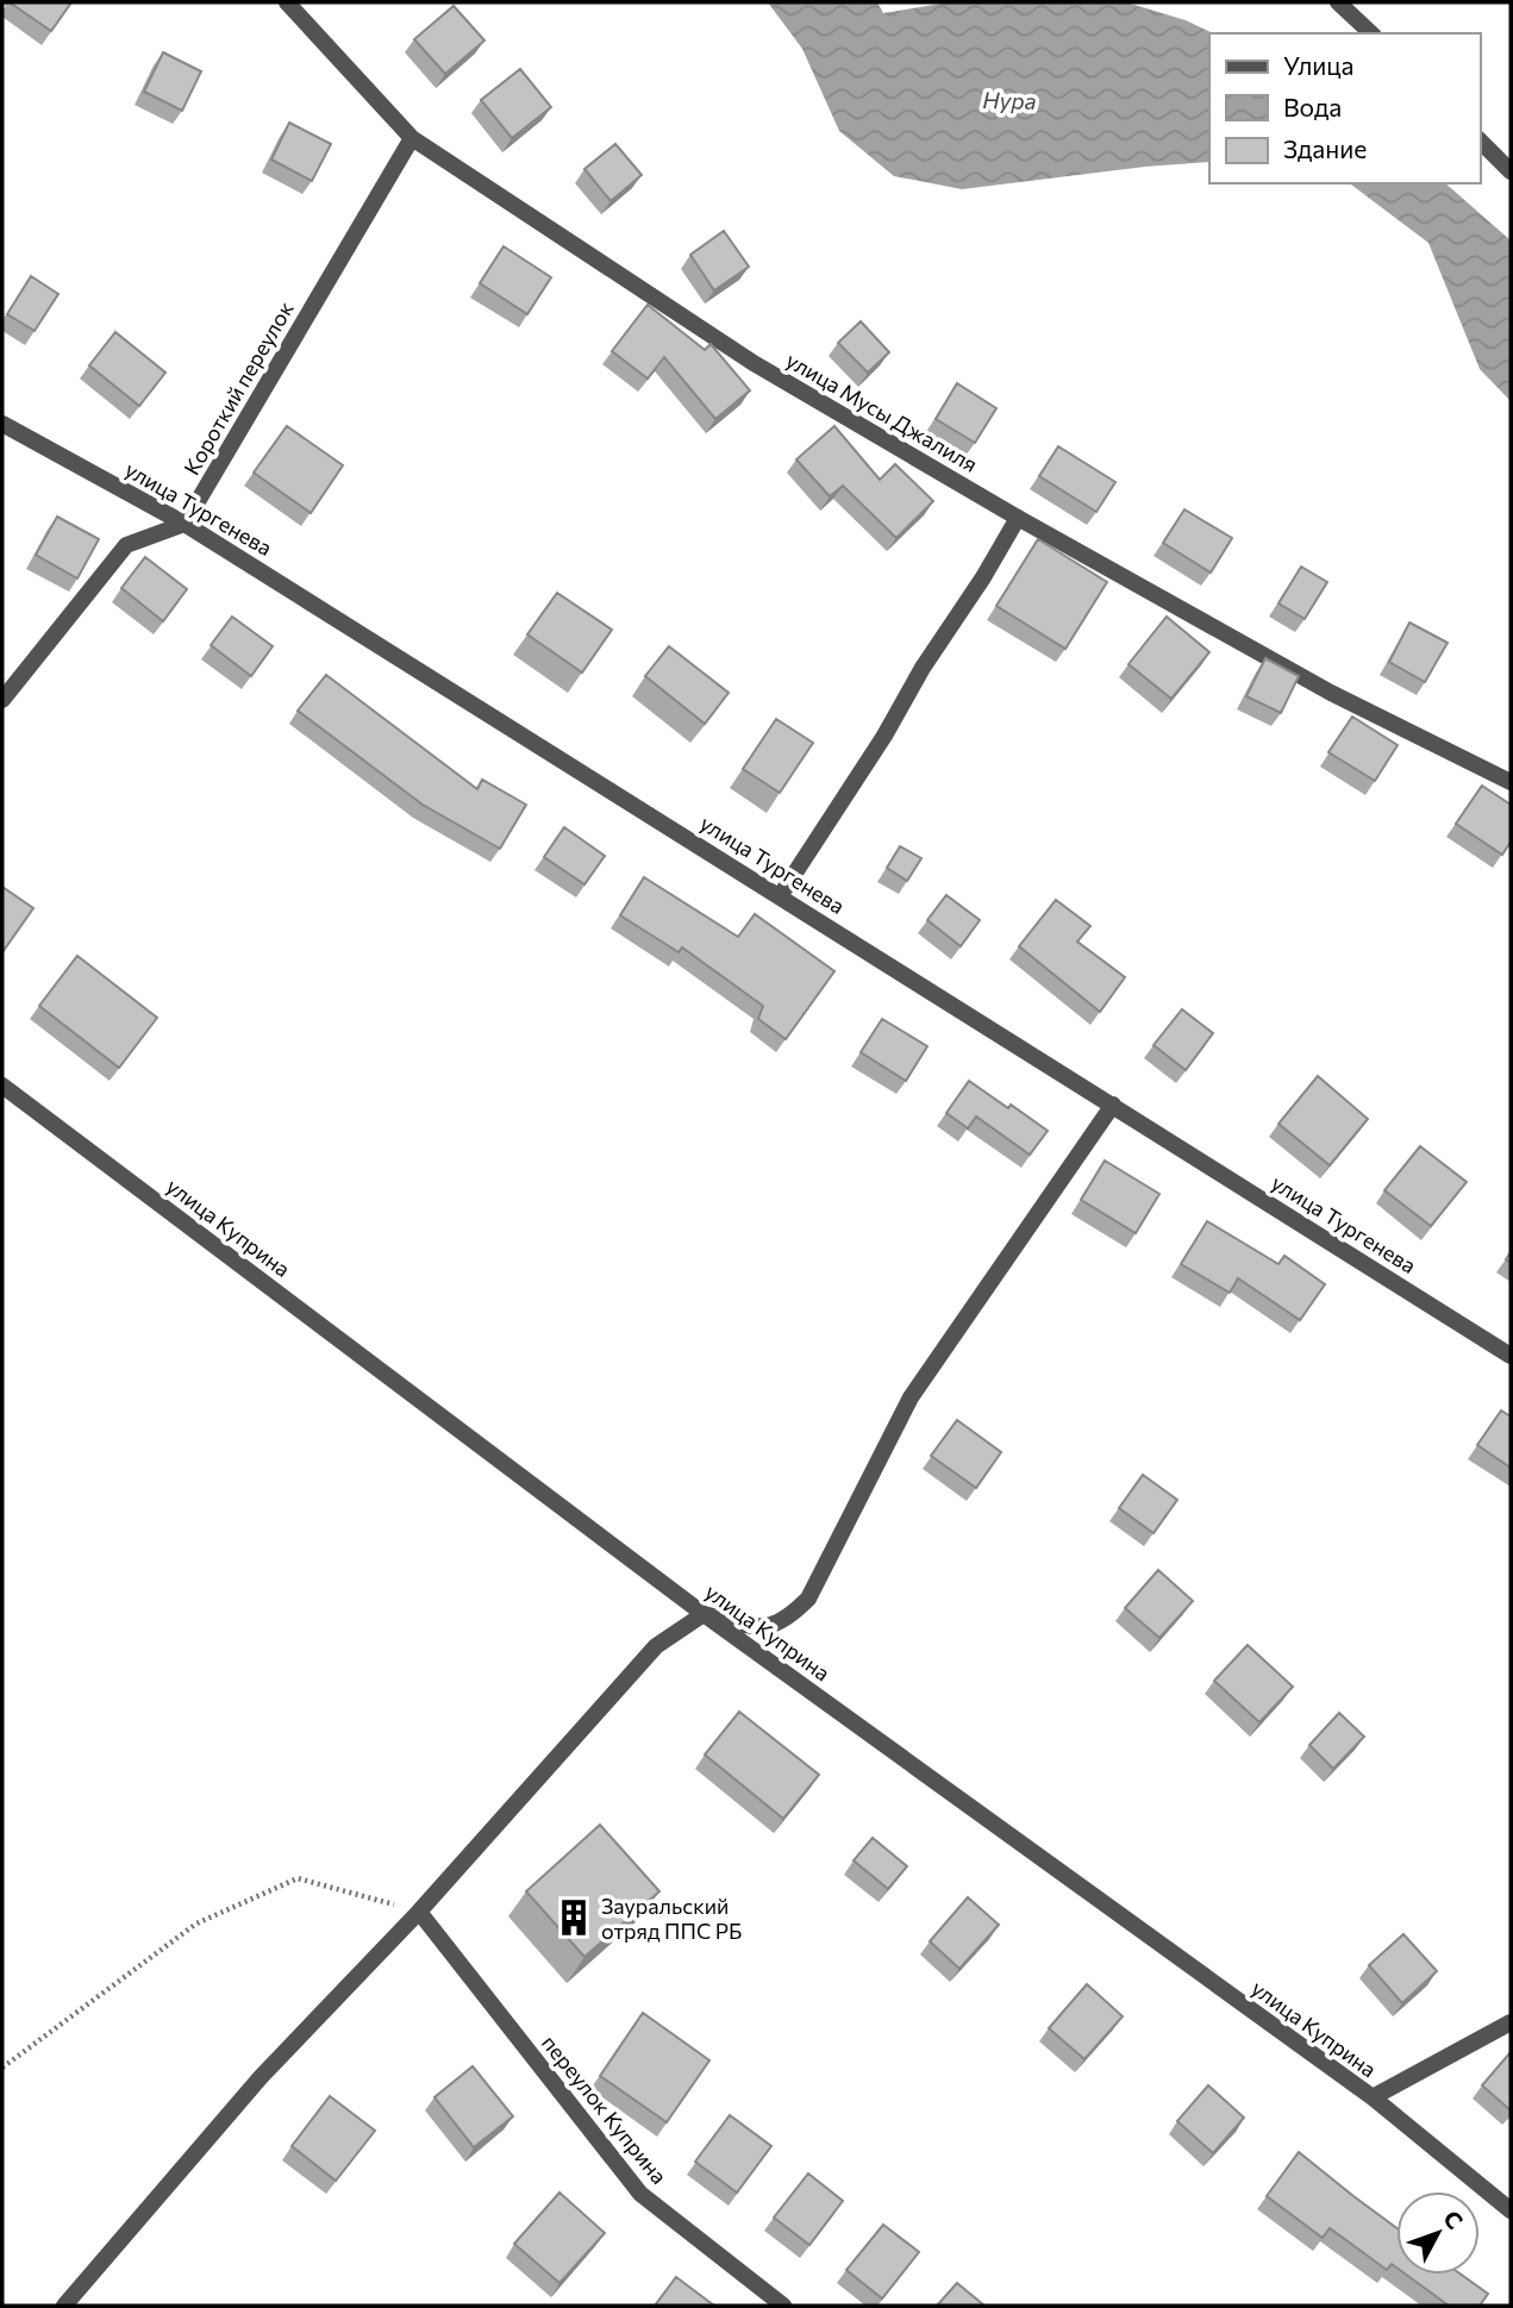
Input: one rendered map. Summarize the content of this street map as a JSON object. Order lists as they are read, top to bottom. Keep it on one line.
{"streets":{"street":["Короткий переулок","улица Мусы Джалиля","улица Тургенева","улица Куприна","переулок Куприна"]},"crossings":[["Короткий переулок","улица Мусы Джалиля"],["Короткий переулок","улица Тургенева"]],"water":["Нура"],"places":{"building":["Зауральский отряд ППС РБ"]},"legend":["Улица","Вода","Здание"],"north":"top right"}
